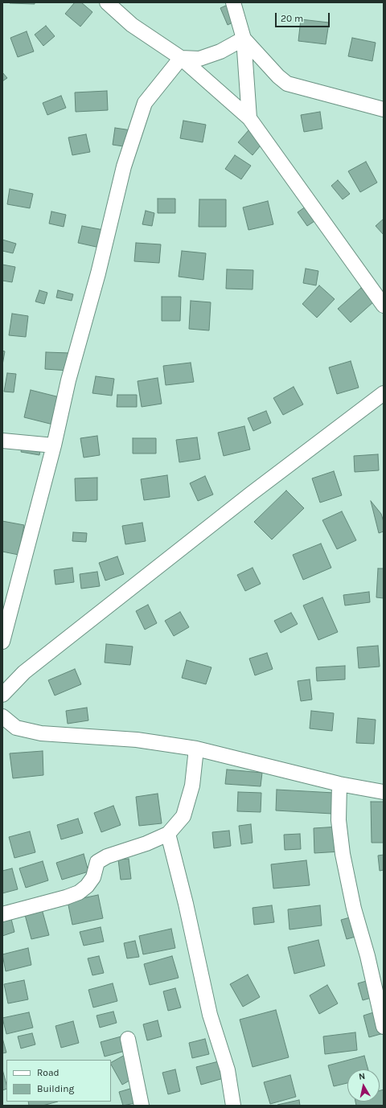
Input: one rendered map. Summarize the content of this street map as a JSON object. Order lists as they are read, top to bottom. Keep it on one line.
{"legend":["Road","Building"],"scale_bar":"20 m","north":"top"}
